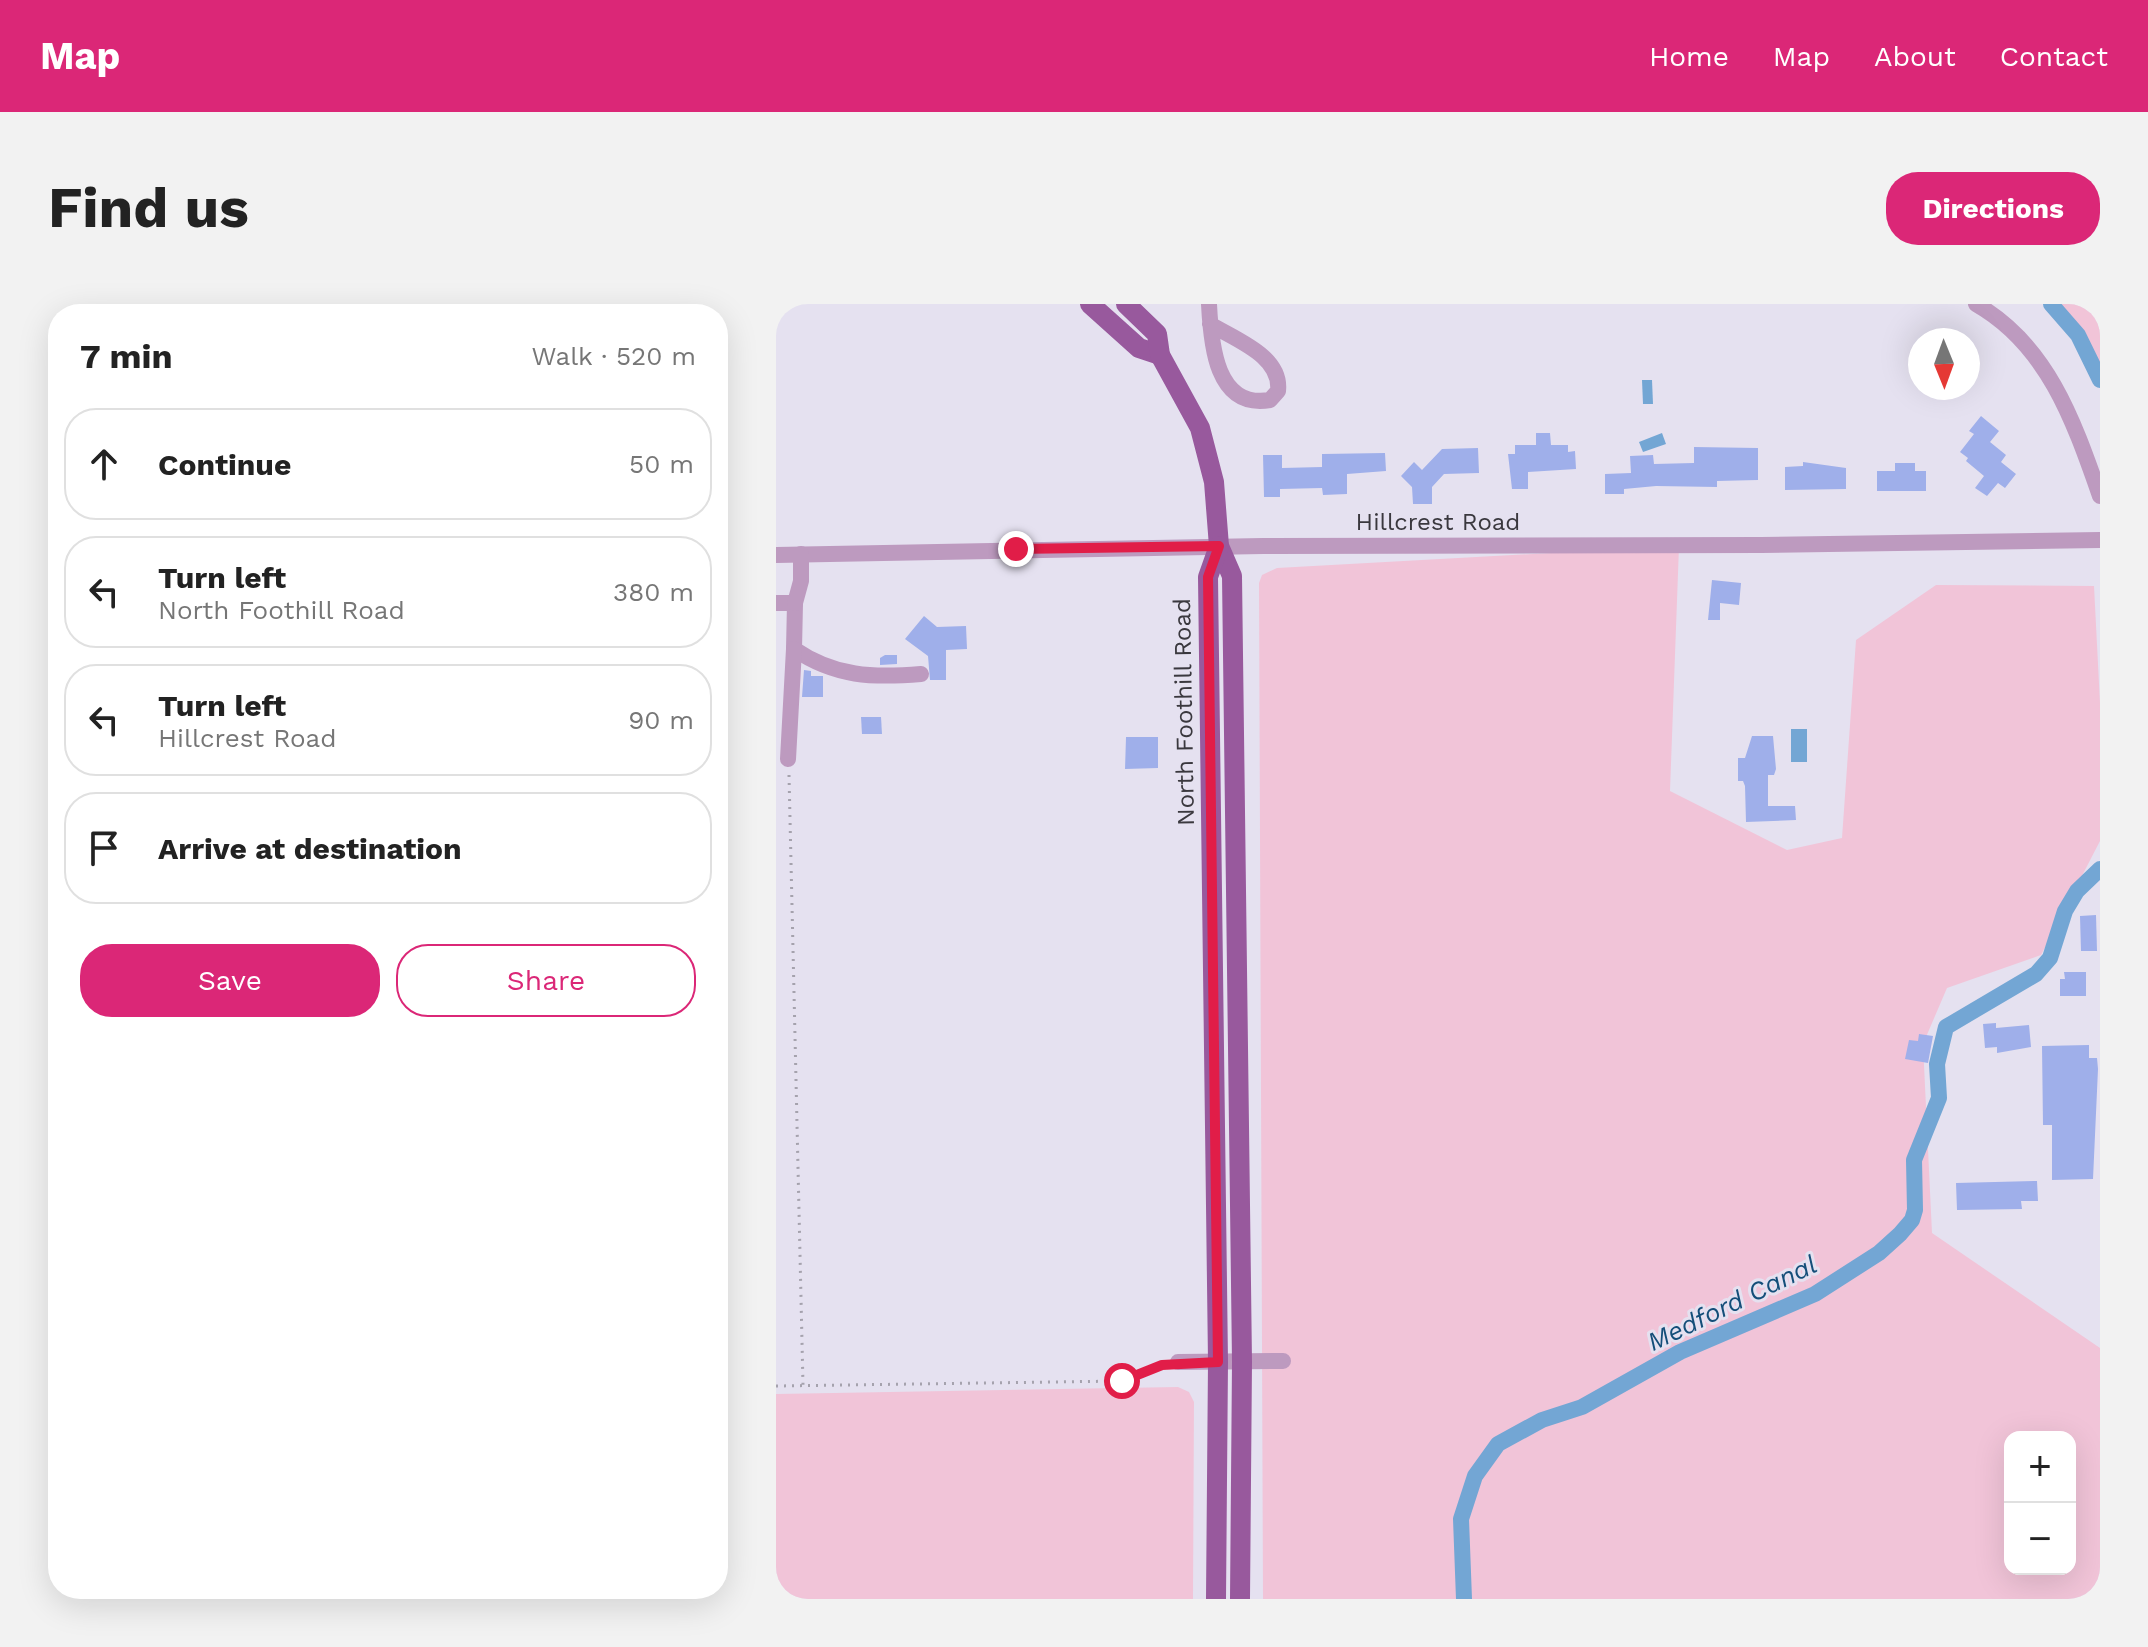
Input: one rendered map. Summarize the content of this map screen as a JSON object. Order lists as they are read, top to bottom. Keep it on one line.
{"streets":{"main road":["North Foothill Road"],"street":["Hillcrest Road"]},"crossings":[["Hillcrest Road","North Foothill Road"]],"water":["Medford Canal"],"north":"bottom","page":{"header":"Map","nav":["Home","Map","About","Contact"],"buttons":["Directions",["Save","Share"]],"title":"Find us","heading":["7 min","Walk · 520 m"],"list":[["Continue","50 m"],["Turn left","North Foothill Road","380 m"],["Turn left","Hillcrest Road","90 m"],"Arrive at destination"],"map_buttons":["+","−"]}}
